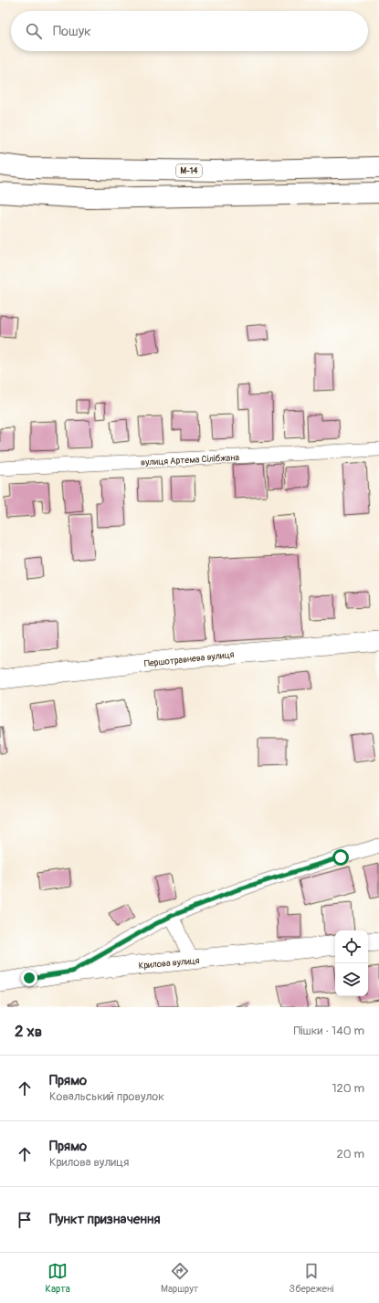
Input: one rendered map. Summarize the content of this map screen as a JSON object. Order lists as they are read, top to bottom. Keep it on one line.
{"streets":{"highway":["М-14"],"street":["вулиця Артема Сілібжана","Першотравнева вулиця","Крилова вулиця"]},"page":{"search":"Пошук","heading":["2 хв","Пішки · 140 m"],"list":[["Прямо","Ковальський провулок","120 m"],["Прямо","Крилова вулиця","20 m"],"Пункт призначення"],"nav":["Карта","Маршрут","Збережені"]}}
